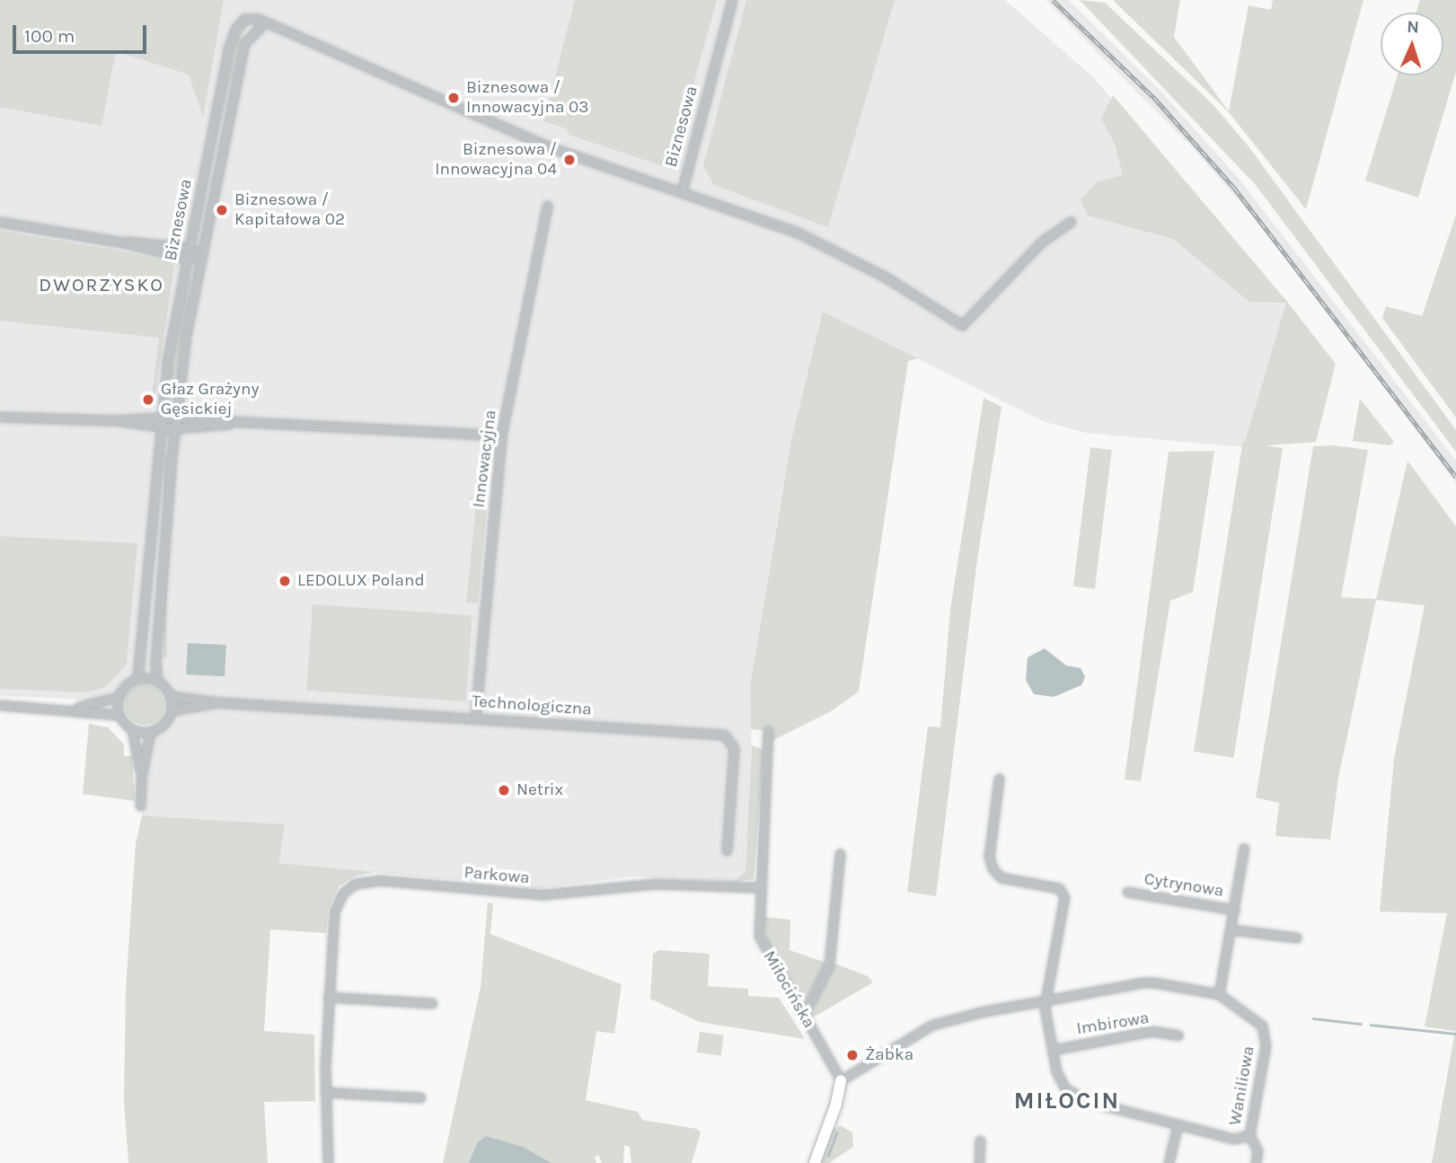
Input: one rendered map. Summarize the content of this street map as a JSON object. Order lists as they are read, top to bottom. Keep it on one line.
{"streets":{"street":["Biznesowa","Innowacyjna","Technologiczna","Parkowa","Cytrynowa","Miłocińska","Imbirowa","Waniliowa"]},"crossings":[["Biznesowa","Technologiczna"],["Innowacyjna","Technologiczna"],["Parkowa","Miłocińska"],["Cytrynowa","Waniliowa"],["Miłocińska","Waniliowa"],["Imbirowa","Waniliowa"]],"districts":["DWORZYSKO","MIŁOCIN"],"places":["Biznesowa / Innowacyjna 03","Biznesowa / Innowacyjna 04","Biznesowa / Kapitałowa 02","Głaz Grażyny Gęsickiej","LEDOLUX Poland","Netrix","Żabka"],"scale_bar":"100 m","north":"top"}
